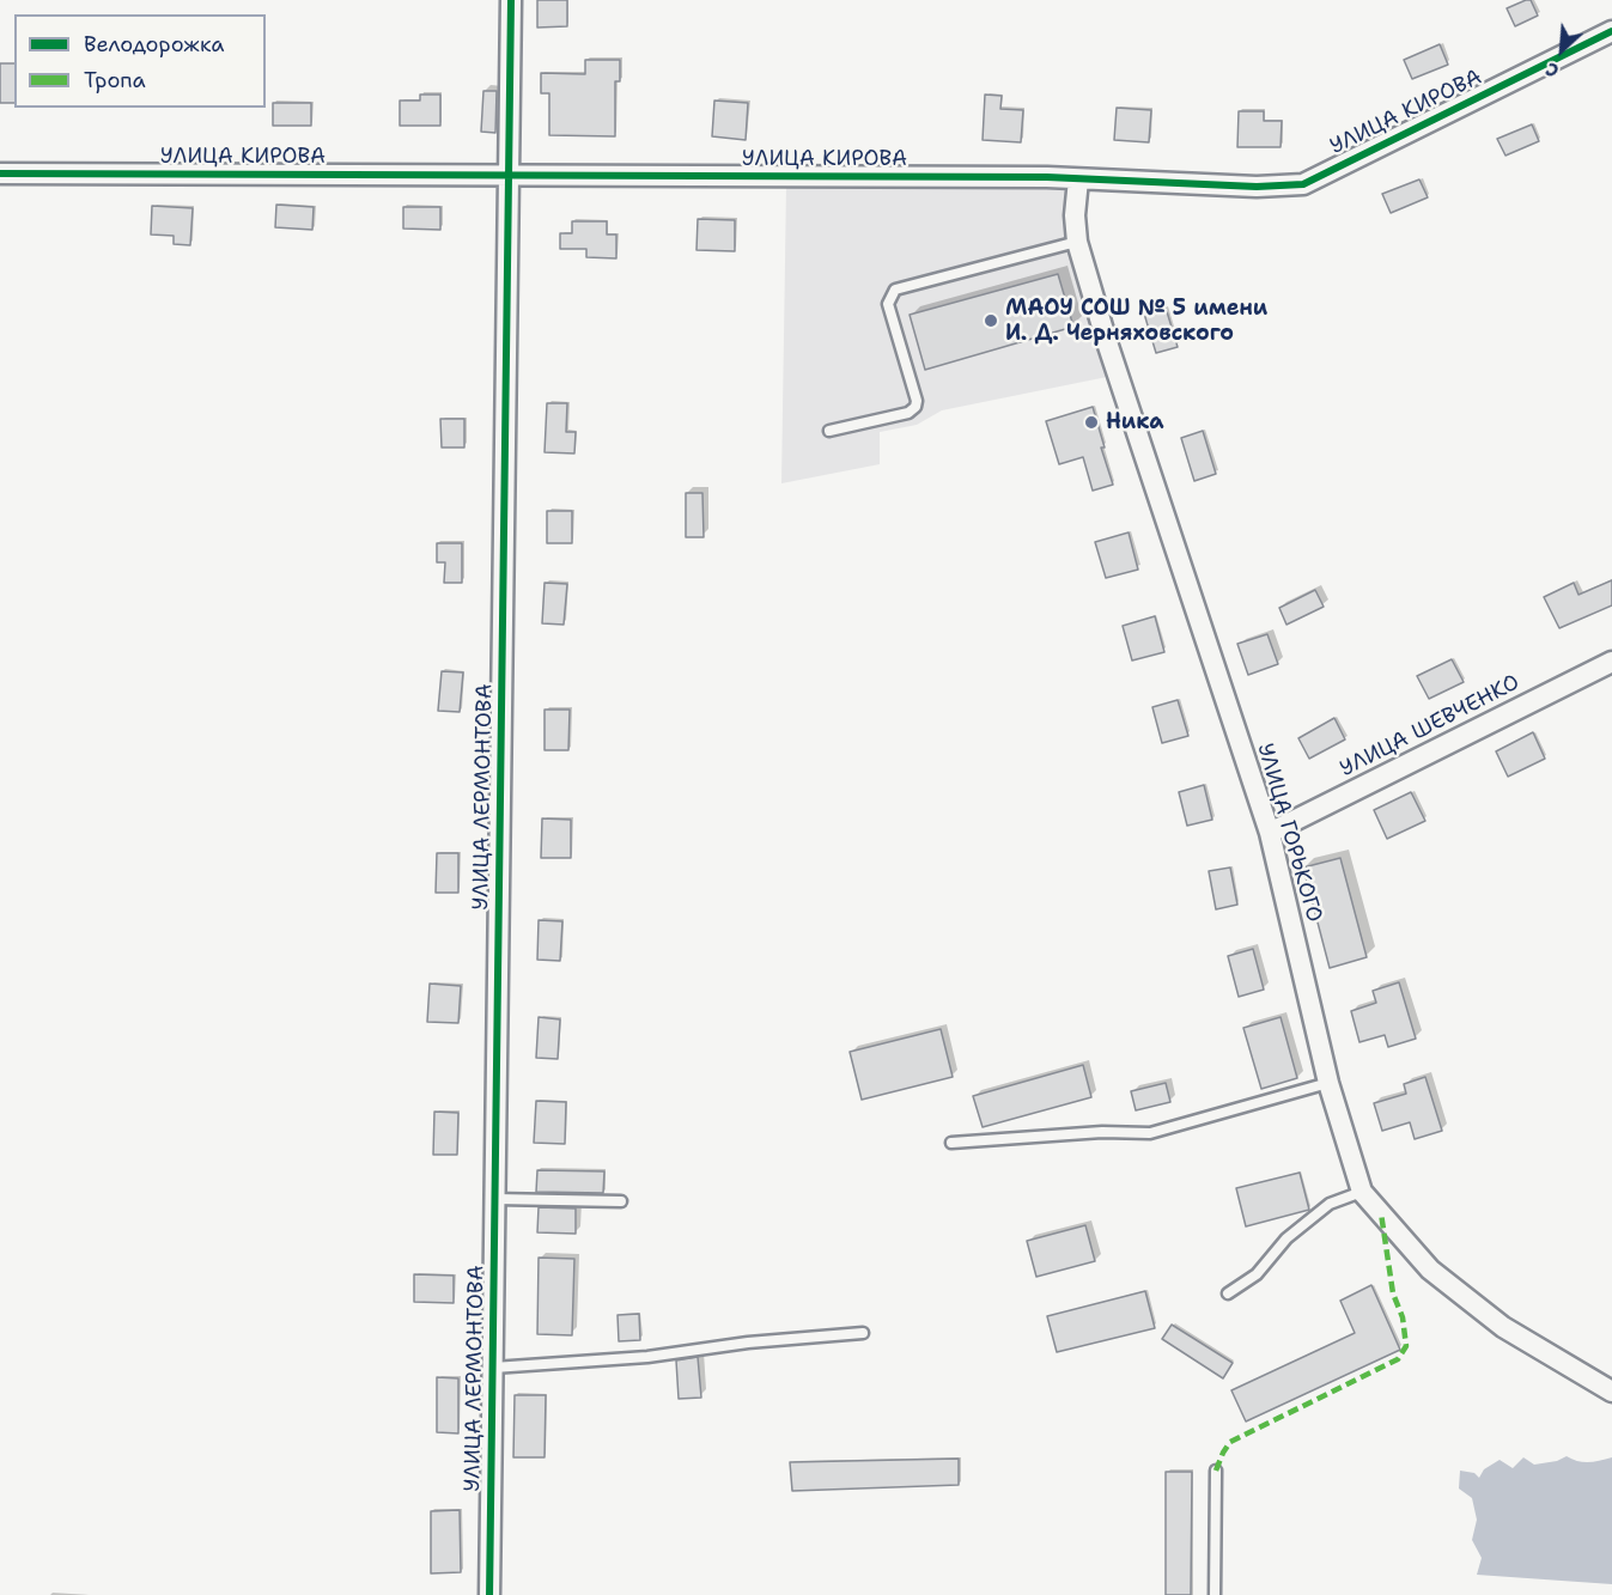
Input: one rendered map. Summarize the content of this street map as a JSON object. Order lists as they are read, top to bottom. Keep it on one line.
{"streets":{"street":["УЛИЦА КИРОВА","УЛИЦА ШЕВЧЕНКО","УЛИЦА ЛЕРМОНТОВА","УЛИЦА ГОРЬКОГО"]},"crossings":[["УЛИЦА КИРОВА","УЛИЦА ЛЕРМОНТОВА"],["УЛИЦА КИРОВА","УЛИЦА ГОРЬКОГО"],["УЛИЦА ШЕВЧЕНКО","УЛИЦА ГОРЬКОГО"]],"places":["МАОУ СОШ № 5 имени И. Д. Черняховского","Ника"],"legend":["Велодорожка","Тропа"],"north":"bottom left"}
